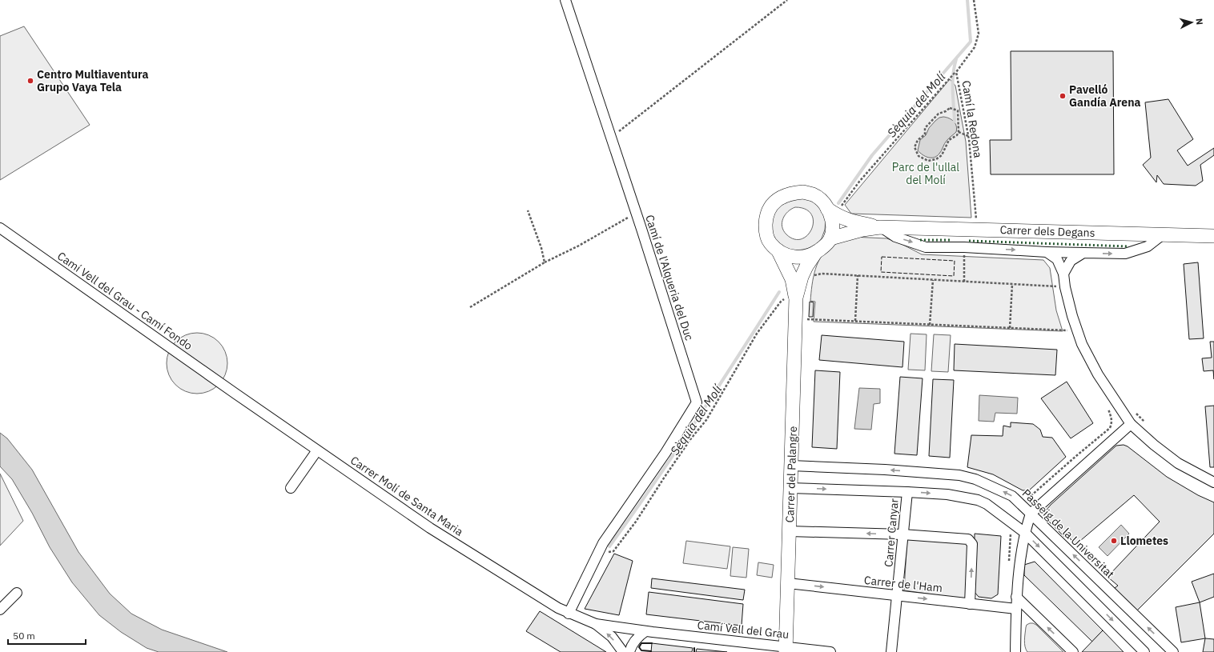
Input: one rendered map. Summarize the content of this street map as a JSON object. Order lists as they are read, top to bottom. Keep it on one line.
{"streets":{"street":["Carrer dels Degans","Camí de l'Alqueria del Duc","Camí Vell del Grau - Camí Fondo","Carrer del Palangre","Carrer Molí de Santa Maria","Carrer Canyar","Passeig de la Universitat","Carrer de l'Ham","Camí Vell del Grau"],"path":["Camí la Redona"]},"crossings":[["Camí la Redona","Carrer dels Degans"],["Carrer dels Degans","Carrer del Palangre"],["Camí Vell del Grau - Camí Fondo","Carrer Molí de Santa Maria"],["Carrer del Palangre","Passeig de la Universitat"],["Carrer del Palangre","Carrer de l'Ham"],["Carrer del Palangre","Camí Vell del Grau"],["Carrer Molí de Santa Maria","Camí Vell del Grau"],["Carrer Canyar","Carrer de l'Ham"]],"water":["Sèquia del Molí"],"parks":["Parc de l'ullal del Molí"],"places":["Centro Multiaventura Grupo Vaya Tela","Pavelló Gandía Arena","Llometes"],"scale_bar":"50 m","north":"right"}
